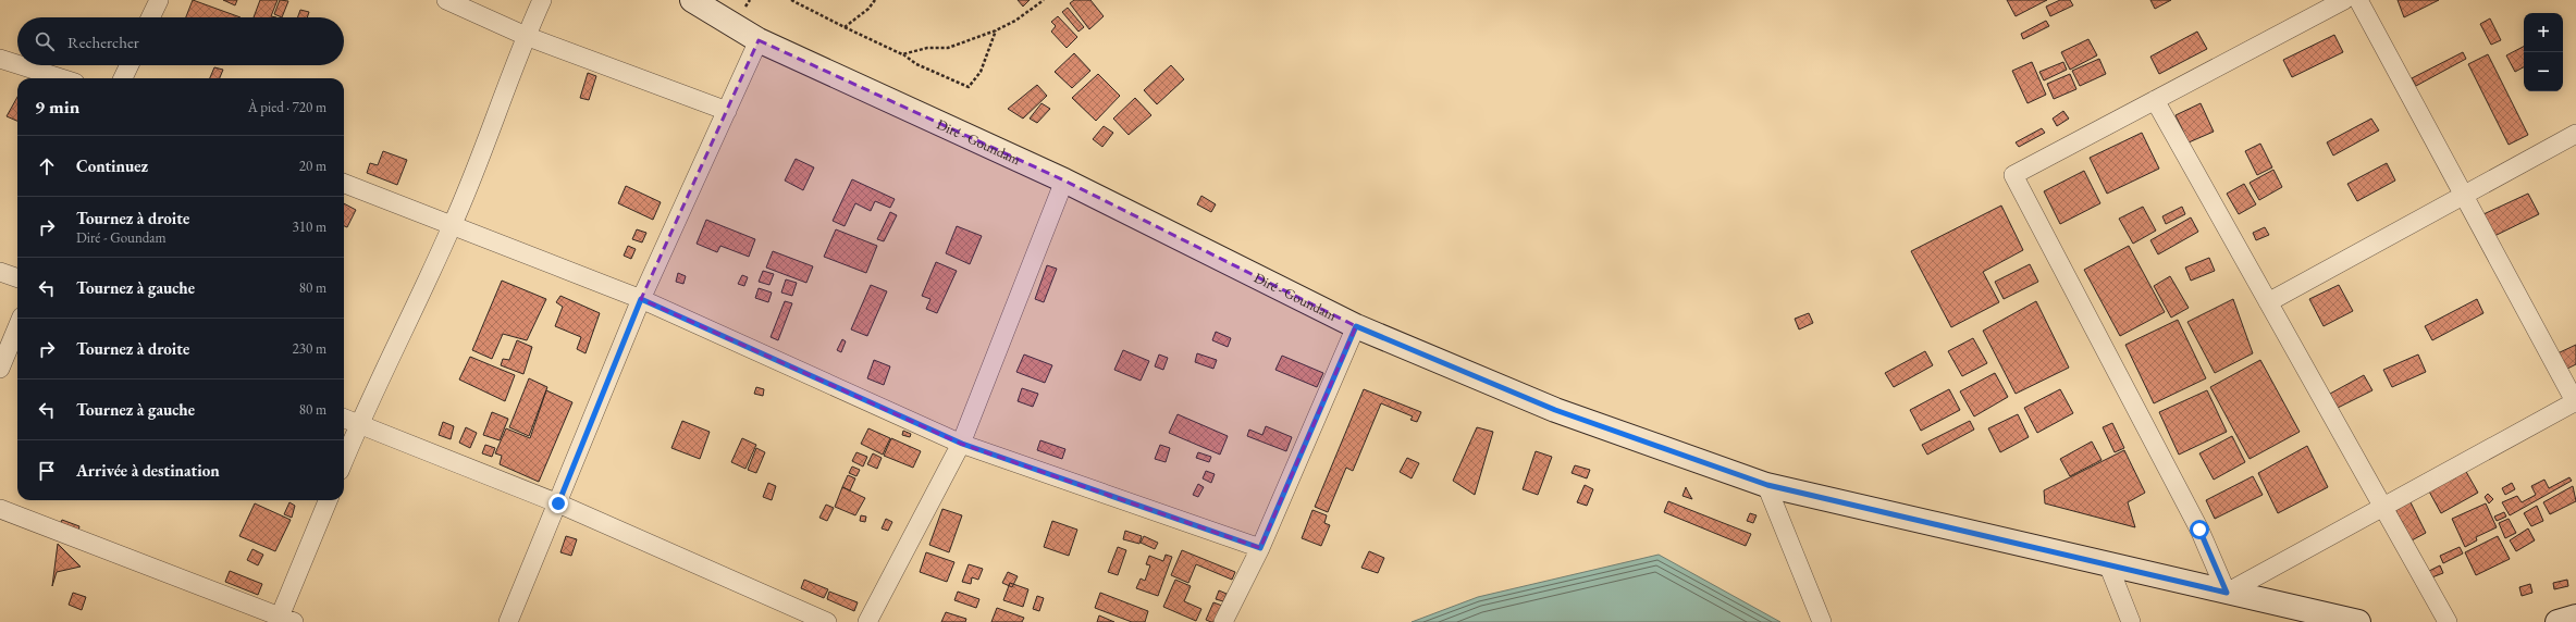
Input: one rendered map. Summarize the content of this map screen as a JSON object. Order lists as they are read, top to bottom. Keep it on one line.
{"streets":{"main road":["Diré - Goundam"]},"page":{"map_buttons":["+","−"],"search":"Rechercher","heading":["9 min","À pied · 720 m"],"list":[["Continuez","20 m"],["Tournez à droite","Diré - Goundam","310 m"],["Tournez à gauche","80 m"],["Tournez à droite","230 m"],["Tournez à gauche","80 m"],"Arrivée à destination"]}}
